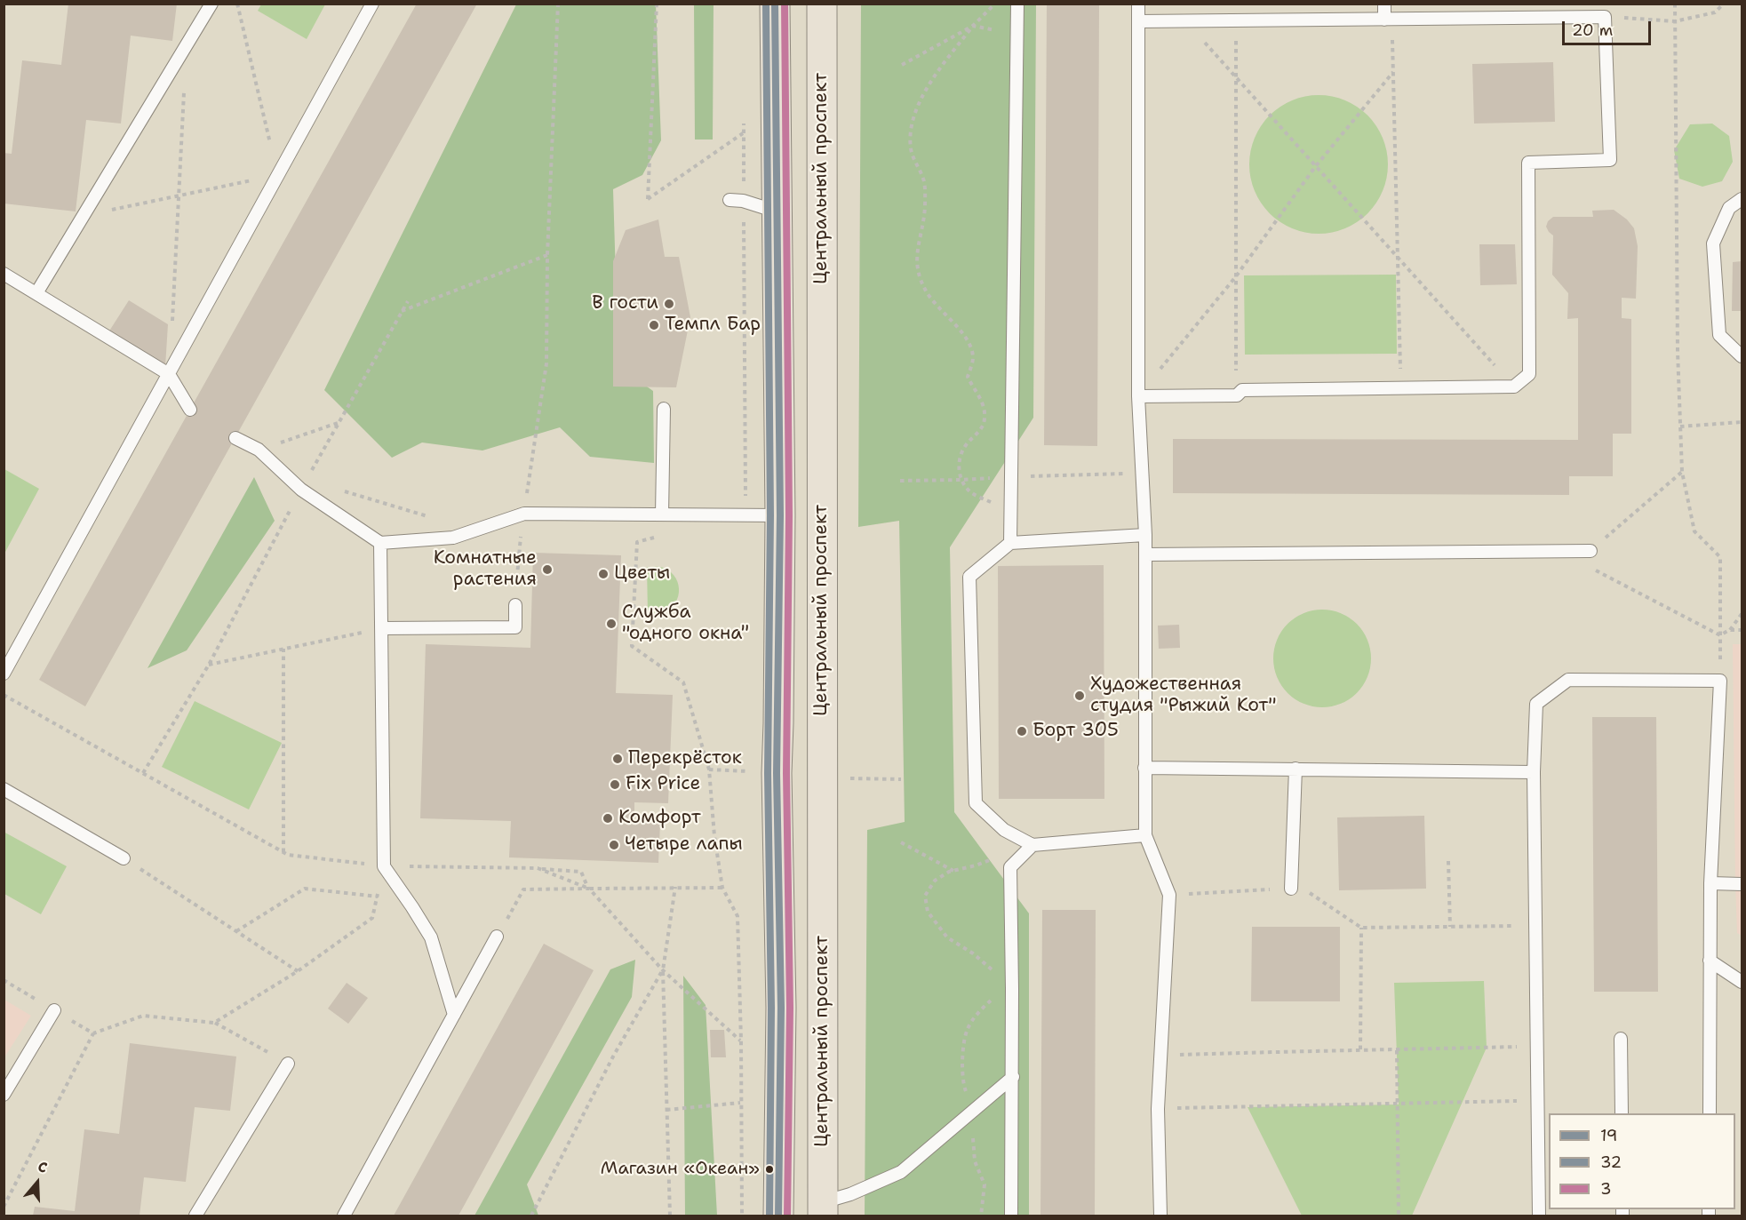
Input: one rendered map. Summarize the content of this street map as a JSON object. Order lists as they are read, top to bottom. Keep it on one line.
{"streets":{"main road":["Центральный проспект"]},"places":["В гости","Темпл Бар","Комнатные растения","Цветы","Служба \"одного окна\"","Художественная студия \"Рыжий Кот\"","Борт 305","Перекрёсток","Fix Price","Комфорт","Четыре лапы","Магазин «Океан»"],"lines":["transit line 19","transit line 32","transit line 3"],"legend":["19","32","3"],"scale_bar":"20 m","north":"top"}
